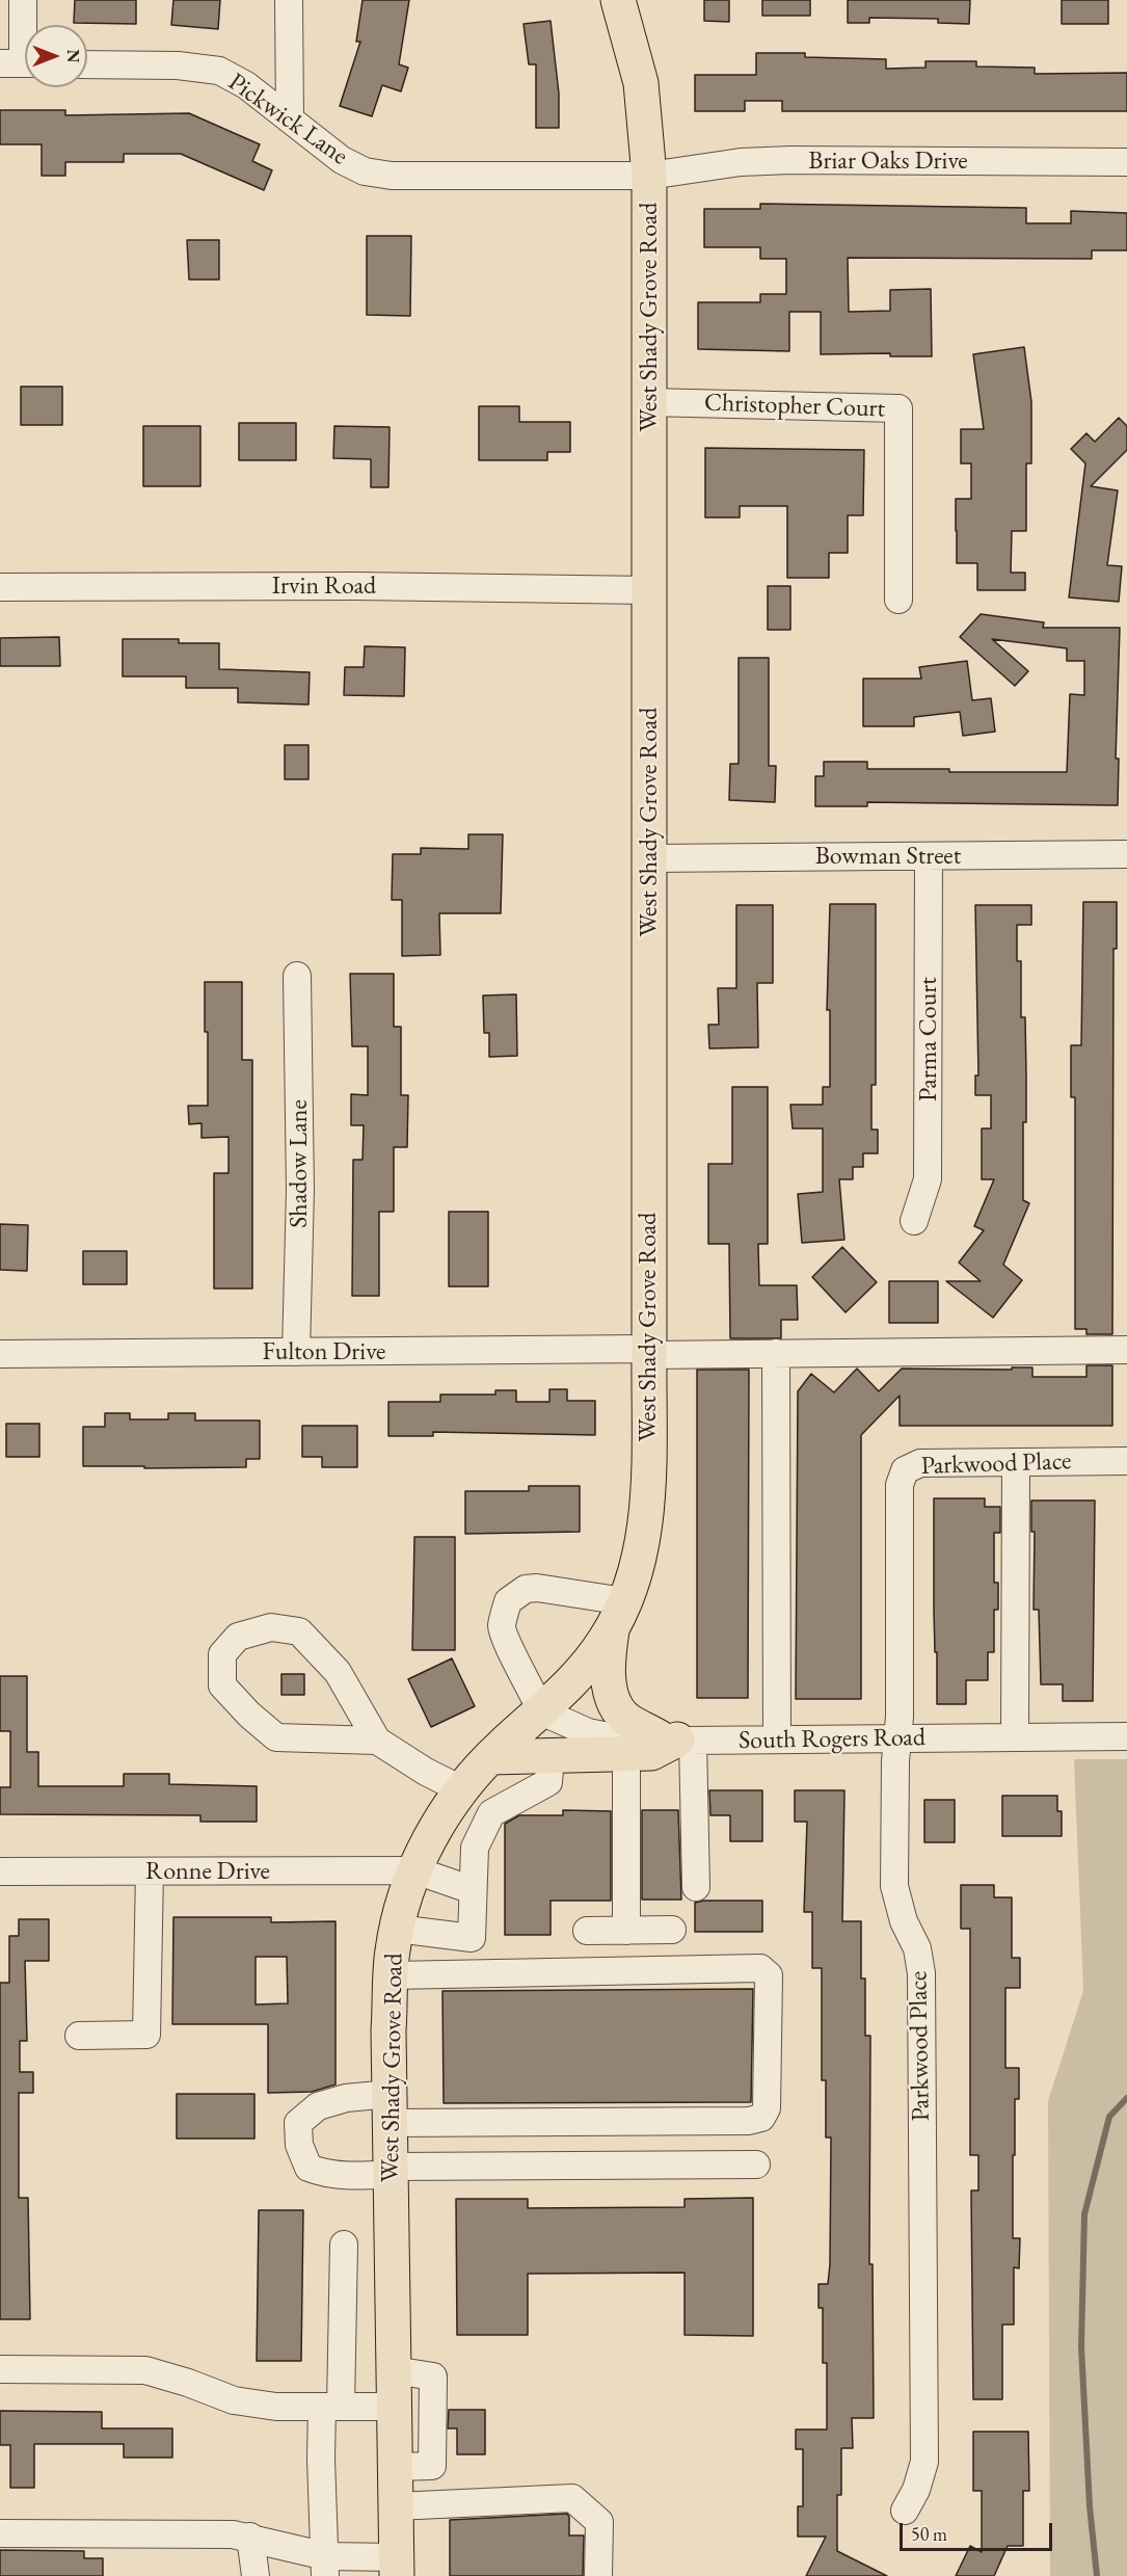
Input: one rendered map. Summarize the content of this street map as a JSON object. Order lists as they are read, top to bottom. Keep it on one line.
{"streets":{"main road":["West Shady Grove Road"],"street":["Pickwick Lane","Briar Oaks Drive","Christopher Court","Irvin Road","Bowman Street","Parma Court","Shadow Lane","Fulton Drive","Parkwood Place","South Rogers Road","Ronne Drive"]},"crossings":[["Pickwick Lane","Briar Oaks Drive"],["Pickwick Lane","West Shady Grove Road"],["Briar Oaks Drive","West Shady Grove Road"],["West Shady Grove Road","Christopher Court"],["West Shady Grove Road","Irvin Road"],["West Shady Grove Road","Bowman Street"],["West Shady Grove Road","Fulton Drive"],["West Shady Grove Road","South Rogers Road"],["West Shady Grove Road","Ronne Drive"],["Bowman Street","Parma Court"],["Shadow Lane","Fulton Drive"],["Parkwood Place","South Rogers Road"]],"scale_bar":"50 m","north":"right"}
